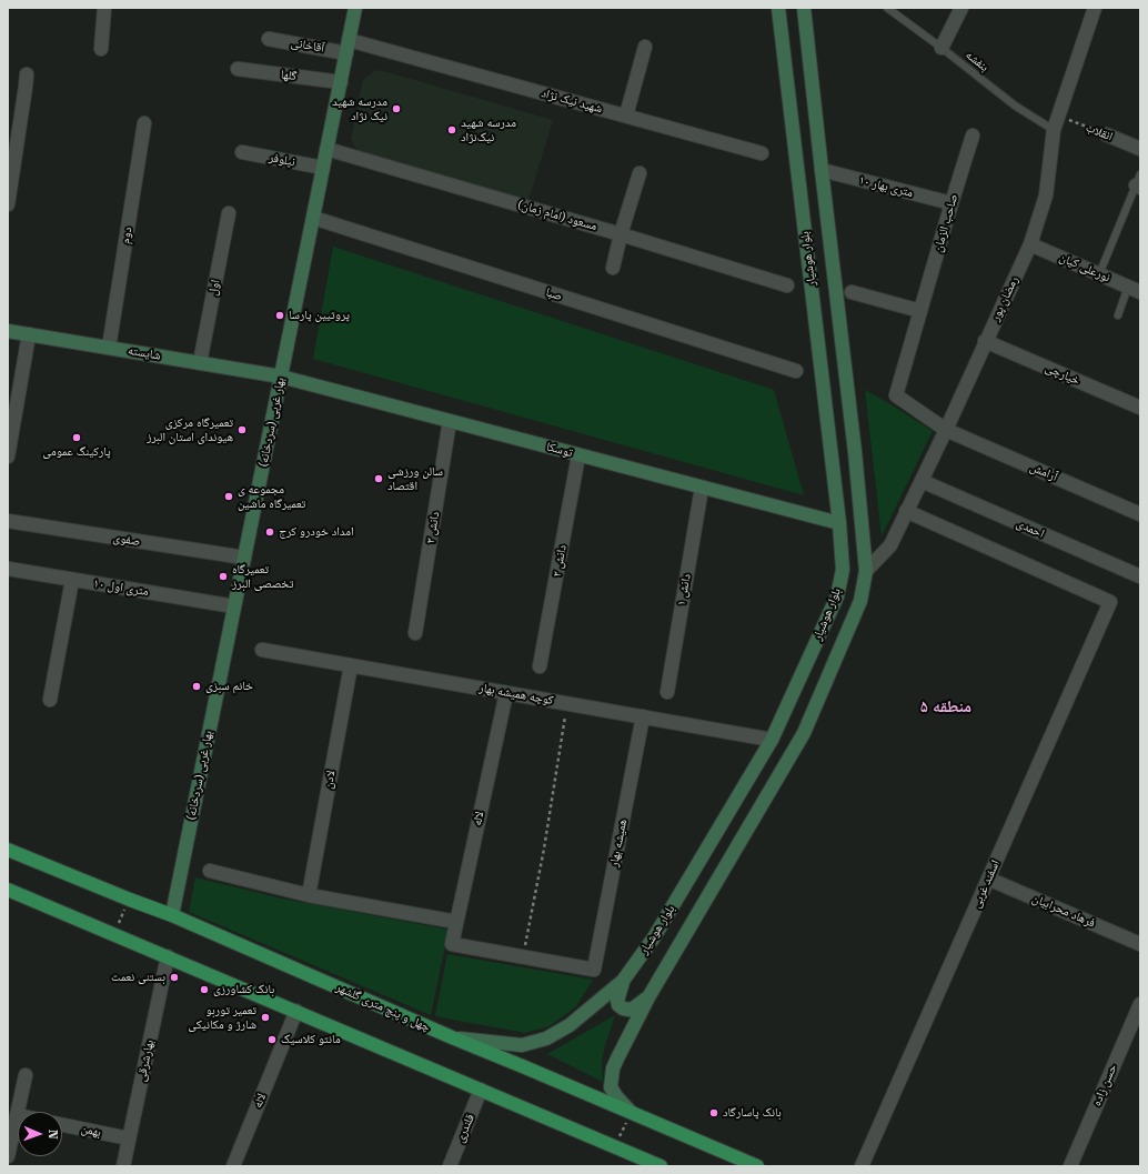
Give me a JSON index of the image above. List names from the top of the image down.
{
  "streets": {
    "main road": [
      "بلوار هوشیار",
      "شایسته",
      "بهار غربی (سردخانه)",
      "توسکا",
      "چهل و پنج متری گلشهر"
    ],
    "street": [
      "آقاخانی",
      "گلها",
      "شهید نیک نژاد",
      "انقلاب",
      "نیلوفر",
      "۱۰ متری بهار",
      "مسعود (امام زمان)",
      "صاحب الزمان",
      "دوم",
      "نورعلی کیان",
      "اول",
      "صبا",
      "رمضان پور",
      "خیارچی",
      "آرامش",
      "دانش ۳",
      "احمدی",
      "صفوی",
      "دانش ۲",
      "۱۰ متری اول",
      "دانش ۱",
      "کوچه همیشه بهار",
      "لادن",
      "لاله",
      "همیشه بهار",
      "اسفند غربی",
      "فرهاد محرابیان",
      "بهارشرقی",
      "حسن زاده",
      "قلندری",
      "بهمن"
    ],
    "lane": ["بنفشه"]
  },
  "crossings": [
    ["آقاخانی", "شهید نیک نژاد"],
    ["آقاخانی", "بهار غربی (سردخانه)"],
    ["بنفشه", "رمضان پور"],
    ["گلها", "بهار غربی (سردخانه)"],
    ["شهید نیک نژاد", "بهار غربی (سردخانه)"],
    ["انقلاب", "رمضان پور"],
    ["نیلوفر", "بهار غربی (سردخانه)"],
    ["۱۰ متری بهار", "صاحب الزمان"],
    ["۱۰ متری بهار", "بلوار هوشیار"],
    ["مسعود (امام زمان)", "بهار غربی (سردخانه)"],
    ["صاحب الزمان", "رمضان پور"],
    ["صاحب الزمان", "آرامش"],
    ["دوم", "شایسته"],
    ["بلوار هوشیار", "رمضان پور"],
    ["بلوار هوشیار", "توسکا"],
    ["بلوار هوشیار", "کوچه همیشه بهار"],
    ["بلوار هوشیار", "چهل و پنج متری گلشهر"],
    ["نورعلی کیان", "رمضان پور"],
    ["اول", "شایسته"],
    ["صبا", "بهار غربی (سردخانه)"],
    ["رمضان پور", "خیارچی"],
    ["رمضان پور", "آرامش"],
    ["رمضان پور", "احمدی"],
    ["رمضان پور", "اسفند غربی"],
    ["شایسته", "بهار غربی (سردخانه)"],
    ["شایسته", "توسکا"],
    ["بهار غربی (سردخانه)", "توسکا"],
    ["بهار غربی (سردخانه)", "صفوی"],
    ["بهار غربی (سردخانه)", "۱۰ متری اول"],
    ["بهار غربی (سردخانه)", "چهل و پنج متری گلشهر"],
    ["توسکا", "دانش ۳"],
    ["توسکا", "دانش ۲"],
    ["توسکا", "دانش ۱"],
    ["کوچه همیشه بهار", "لادن"],
    ["کوچه همیشه بهار", "لاله"],
    ["کوچه همیشه بهار", "همیشه بهار"],
    ["لاله", "همیشه بهار"],
    ["اسفند غربی", "فرهاد محرابیان"],
    ["بهارشرقی", "بهمن"]
  ],
  "districts": ["منطقه ۵"],
  "places": [
    "مدرسه شهید نیک نژاد",
    "مدرسه شهید نیک‌نژاد",
    "پروتیین پارسا",
    "تعمیرگاه مرکزی هیوندای استان البرز",
    "پارکینگ عمومی",
    "سالن ورزشی اقتصاد",
    "مجموعه ی تعمیرگاه ماشین",
    "امداد خودرو کرج",
    "تعمیرگاه تخصصی البرز",
    "خانم سبزی",
    "بستنی نعمت",
    "بانک کشاورزی",
    "تعمیر توربو شارژ ‌و مکانیکی",
    "مانتو کلاسیک",
    "بانک پاسارگاد"
  ],
  "north": "right"
}
